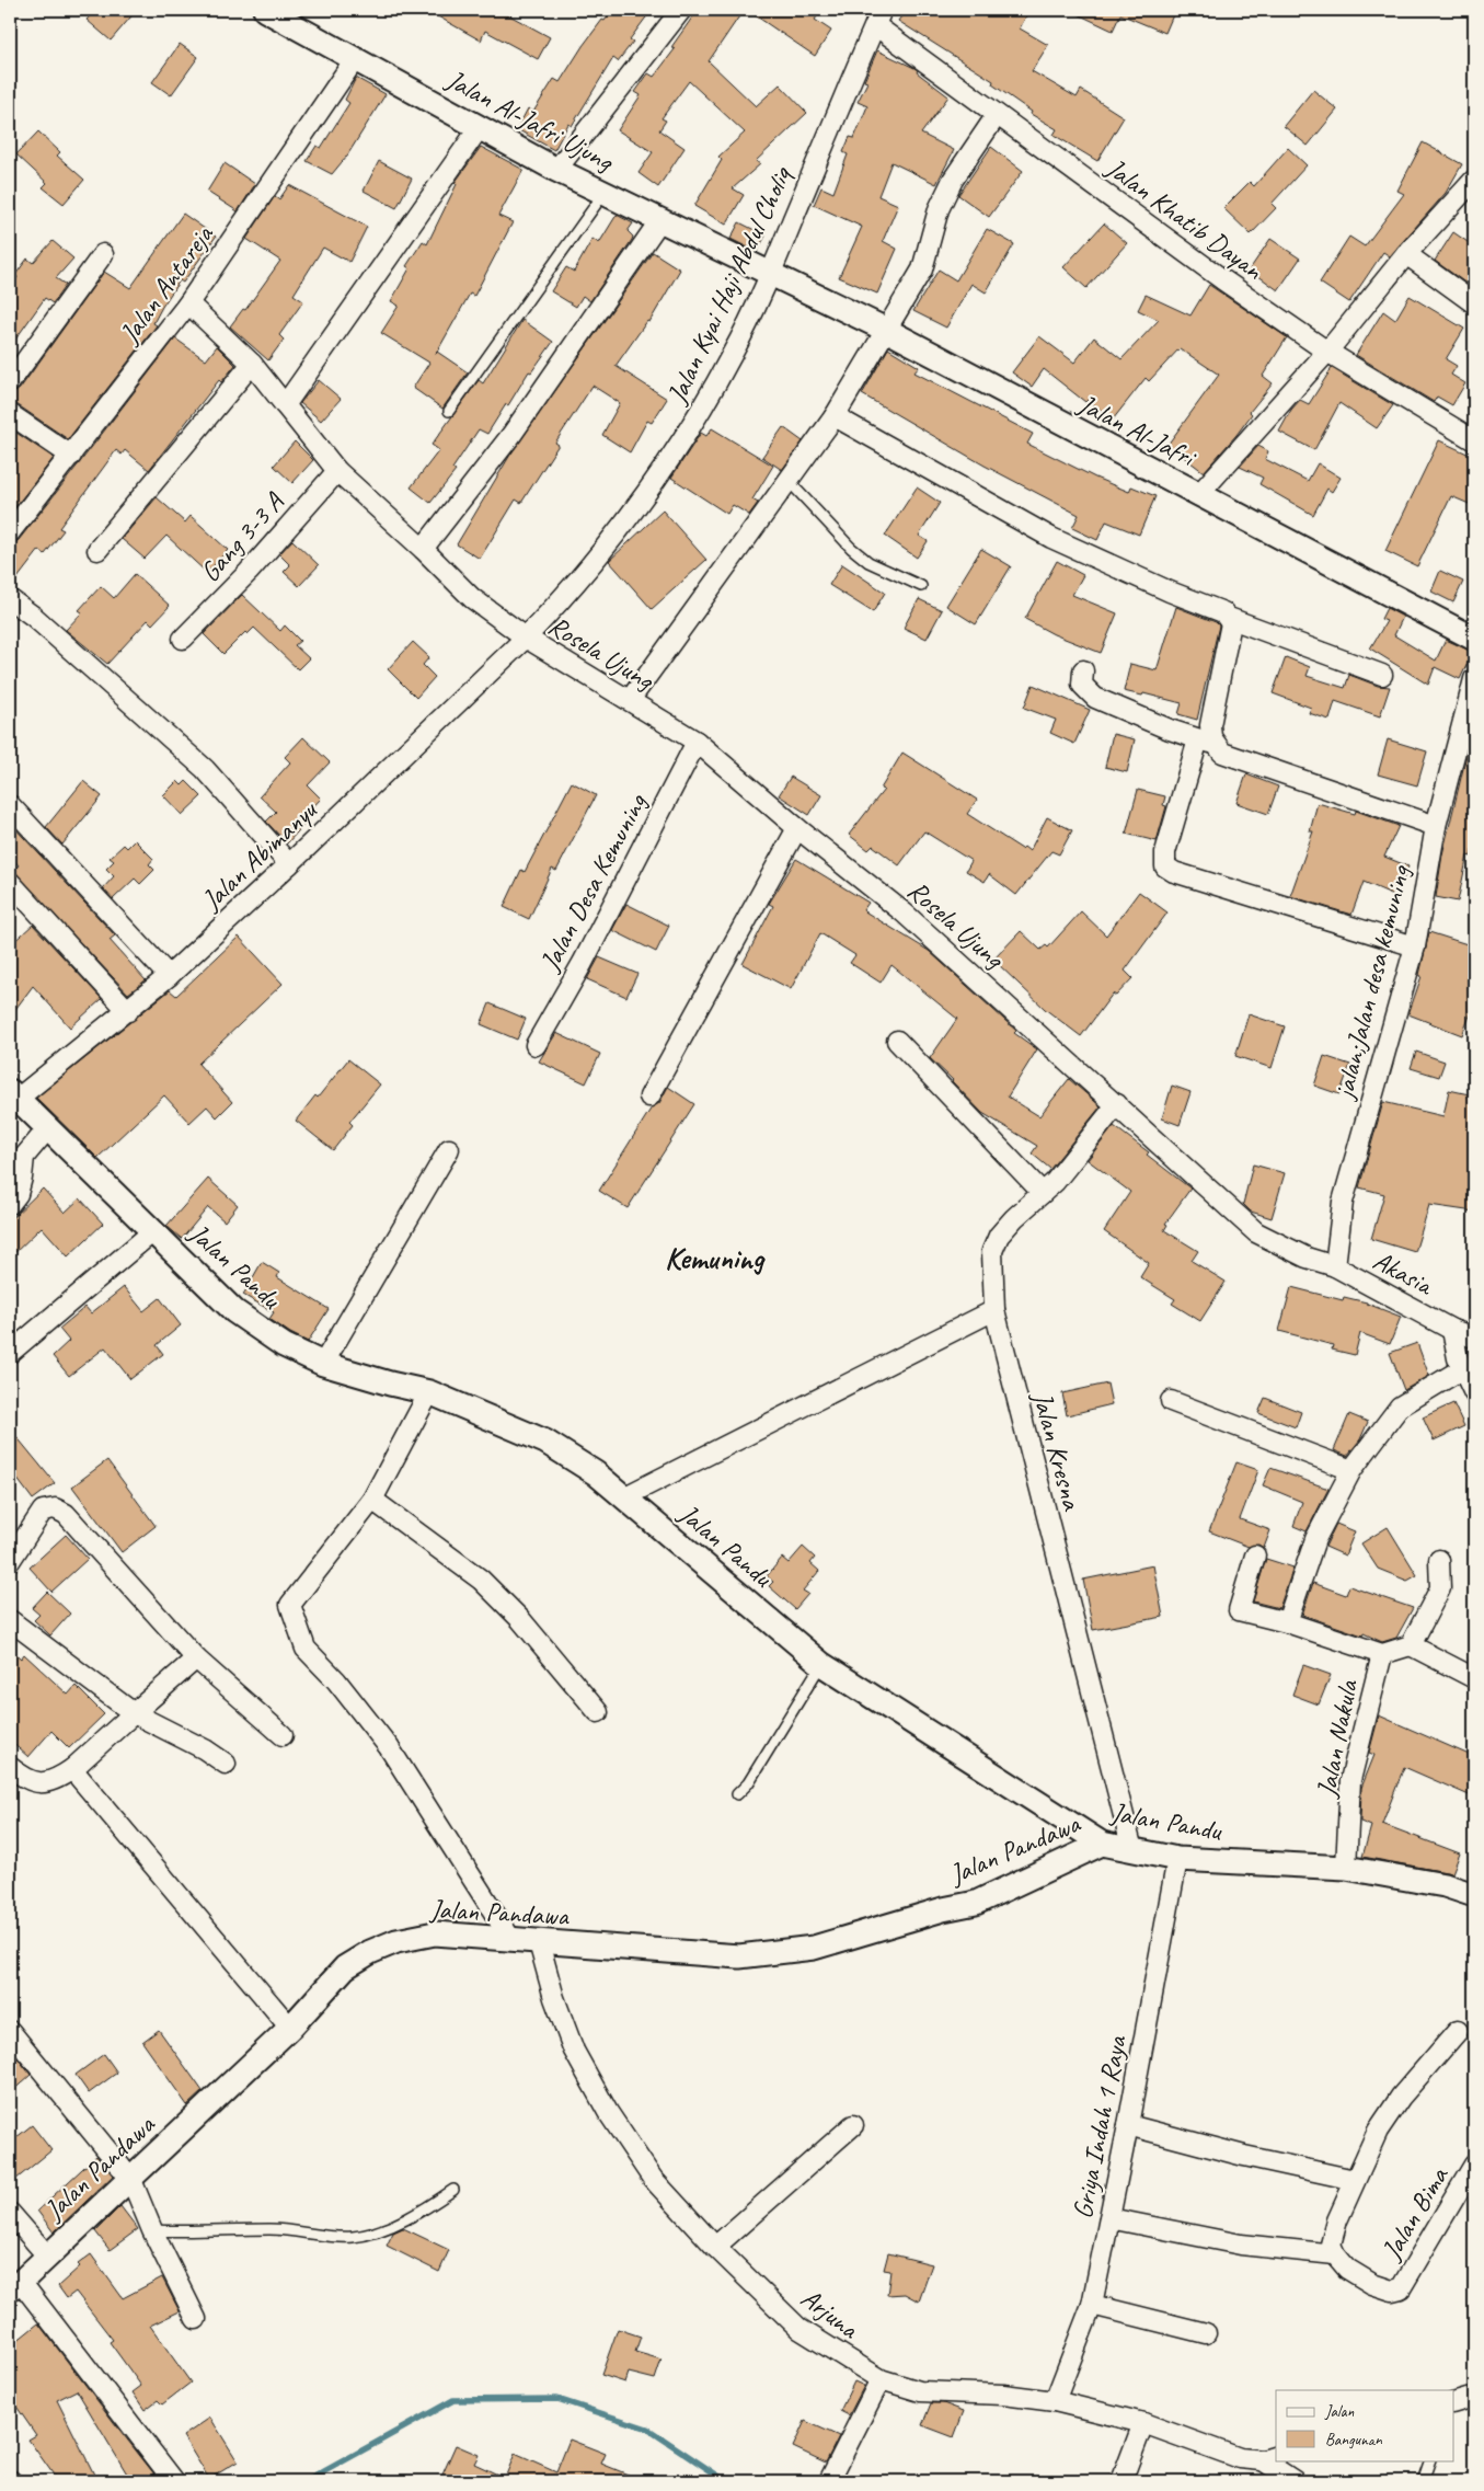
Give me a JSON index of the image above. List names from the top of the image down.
{
  "streets": {
    "street": [
      "Jalan Al-Jafri Ujung",
      "Jalan Khatib Dayan",
      "Jalan Antareja",
      "Jalan Kyai Haji Abdul Choliq",
      "Jalan Al-Jafri",
      "Gang 3-3 A",
      "Rosela Ujung",
      "Jalan Abimanyu",
      "Jalan Desa Kemuning",
      "jalan;Jalan desa kemuning",
      "Jalan Pandu",
      "Akasia",
      "Jalan Kresna",
      "Jalan Nakula",
      "Jalan Pandawa",
      "Griya Indah 1 Raya",
      "Jalan Bima",
      "Arjuna"
    ]
  },
  "crossings": [
    ["Jalan Al-Jafri Ujung", "Jalan Antareja"],
    ["Jalan Al-Jafri Ujung", "Jalan Kyai Haji Abdul Choliq"],
    ["Jalan Al-Jafri Ujung", "Jalan Al-Jafri"],
    ["Jalan Khatib Dayan", "Jalan Kyai Haji Abdul Choliq"],
    ["Jalan Antareja", "Rosela Ujung"],
    ["Jalan Kyai Haji Abdul Choliq", "Jalan Al-Jafri"],
    ["Jalan Kyai Haji Abdul Choliq", "Rosela Ujung"],
    ["Jalan Kyai Haji Abdul Choliq", "Jalan Abimanyu"],
    ["Gang 3-3 A", "Rosela Ujung"],
    ["Rosela Ujung", "Jalan Abimanyu"],
    ["Rosela Ujung", "Jalan Desa Kemuning"],
    ["Rosela Ujung", "jalan;Jalan desa kemuning"],
    ["Rosela Ujung", "Akasia"],
    ["Rosela Ujung", "Jalan Kresna"],
    ["Jalan Abimanyu", "Jalan Pandu"],
    ["jalan;Jalan desa kemuning", "Akasia"],
    ["Jalan Pandu", "Jalan Kresna"],
    ["Jalan Pandu", "Jalan Nakula"],
    ["Jalan Pandu", "Jalan Pandawa"],
    ["Jalan Pandu", "Griya Indah 1 Raya"],
    ["Jalan Pandawa", "Arjuna"],
    ["Griya Indah 1 Raya", "Arjuna"]
  ],
  "districts": ["Kemuning"],
  "legend": ["Jalan", "Bangunan"]
}
